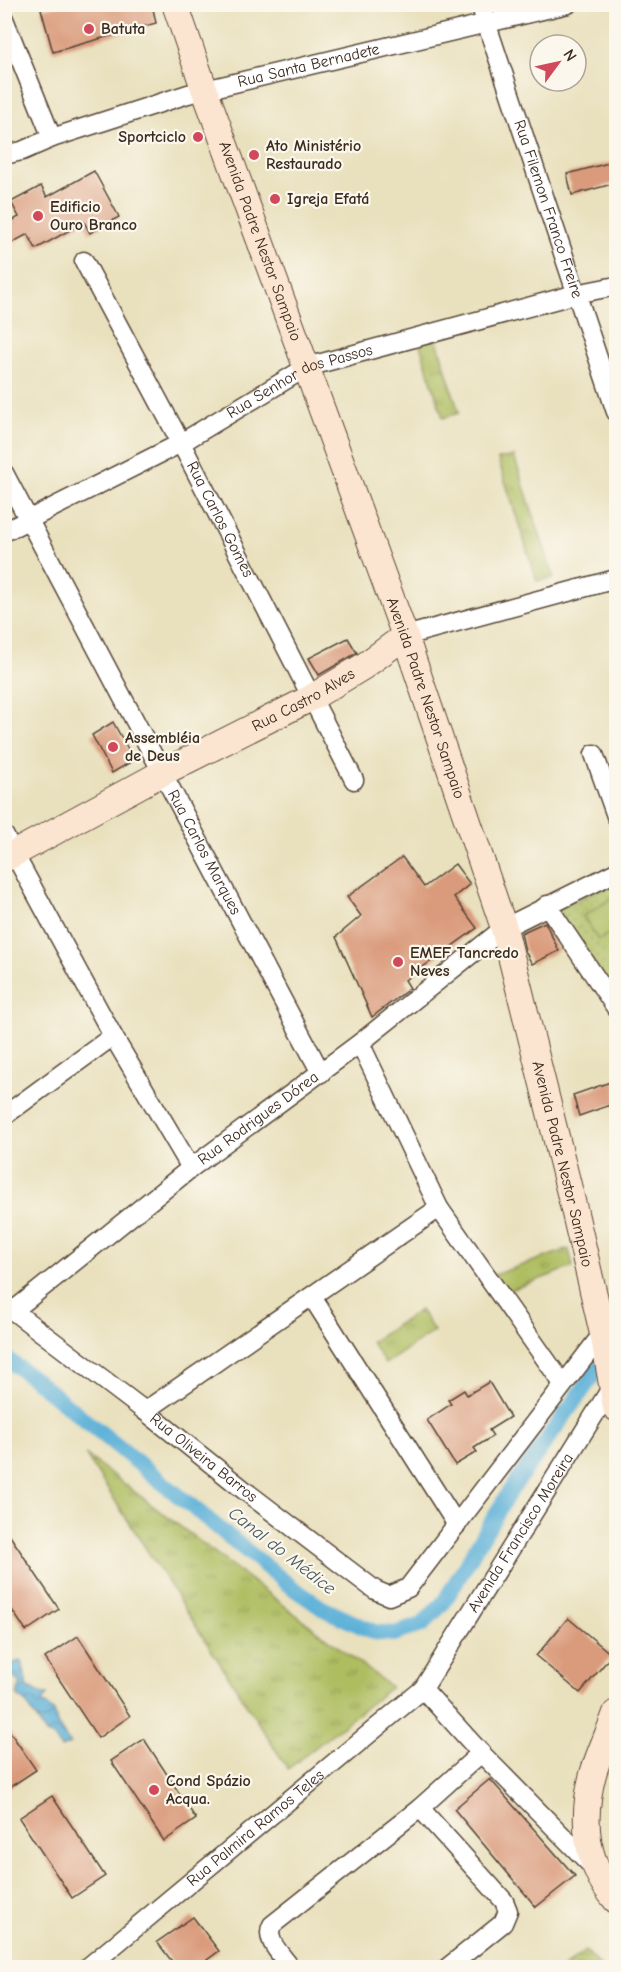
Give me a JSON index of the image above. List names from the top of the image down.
{
  "streets": {
    "main road": ["Avenida Padre Nestor Sampaio", "Rua Castro Alves"],
    "street": [
      "Rua Santa Bernadete",
      "Rua Filemon Franco Freire",
      "Rua Senhor dos Passos",
      "Rua Carlos Gomes",
      "Rua Carlos Marques",
      "Rua Rodrigues Dórea",
      "Rua Oliveira Barros",
      "Avenida Francisco Moreira",
      "Rua Palmira Ramos Teles"
    ]
  },
  "crossings": [
    ["Rua Santa Bernadete", "Rua Filemon Franco Freire"],
    ["Rua Santa Bernadete", "Avenida Padre Nestor Sampaio"],
    ["Rua Filemon Franco Freire", "Rua Senhor dos Passos"],
    ["Avenida Padre Nestor Sampaio", "Rua Senhor dos Passos"],
    ["Avenida Padre Nestor Sampaio", "Rua Castro Alves"],
    ["Avenida Padre Nestor Sampaio", "Rua Rodrigues Dórea"],
    ["Avenida Padre Nestor Sampaio", "Avenida Francisco Moreira"],
    ["Rua Senhor dos Passos", "Rua Carlos Gomes"],
    ["Rua Senhor dos Passos", "Rua Carlos Marques"],
    ["Rua Carlos Gomes", "Rua Castro Alves"],
    ["Rua Castro Alves", "Rua Carlos Marques"],
    ["Rua Carlos Marques", "Rua Rodrigues Dórea"],
    ["Rua Rodrigues Dórea", "Rua Oliveira Barros"],
    ["Avenida Francisco Moreira", "Rua Palmira Ramos Teles"]
  ],
  "water": ["Canal do Médice"],
  "places": [
    "Batuta",
    "Sportciclo",
    "Ato Ministério Restaurado",
    "Igreja Efatá",
    "Edificio Ouro Branco",
    "Assembléia de Deus",
    "EMEF Tancredo Neves",
    "Cond Spázio Acqua."
  ],
  "north": "top right"
}
